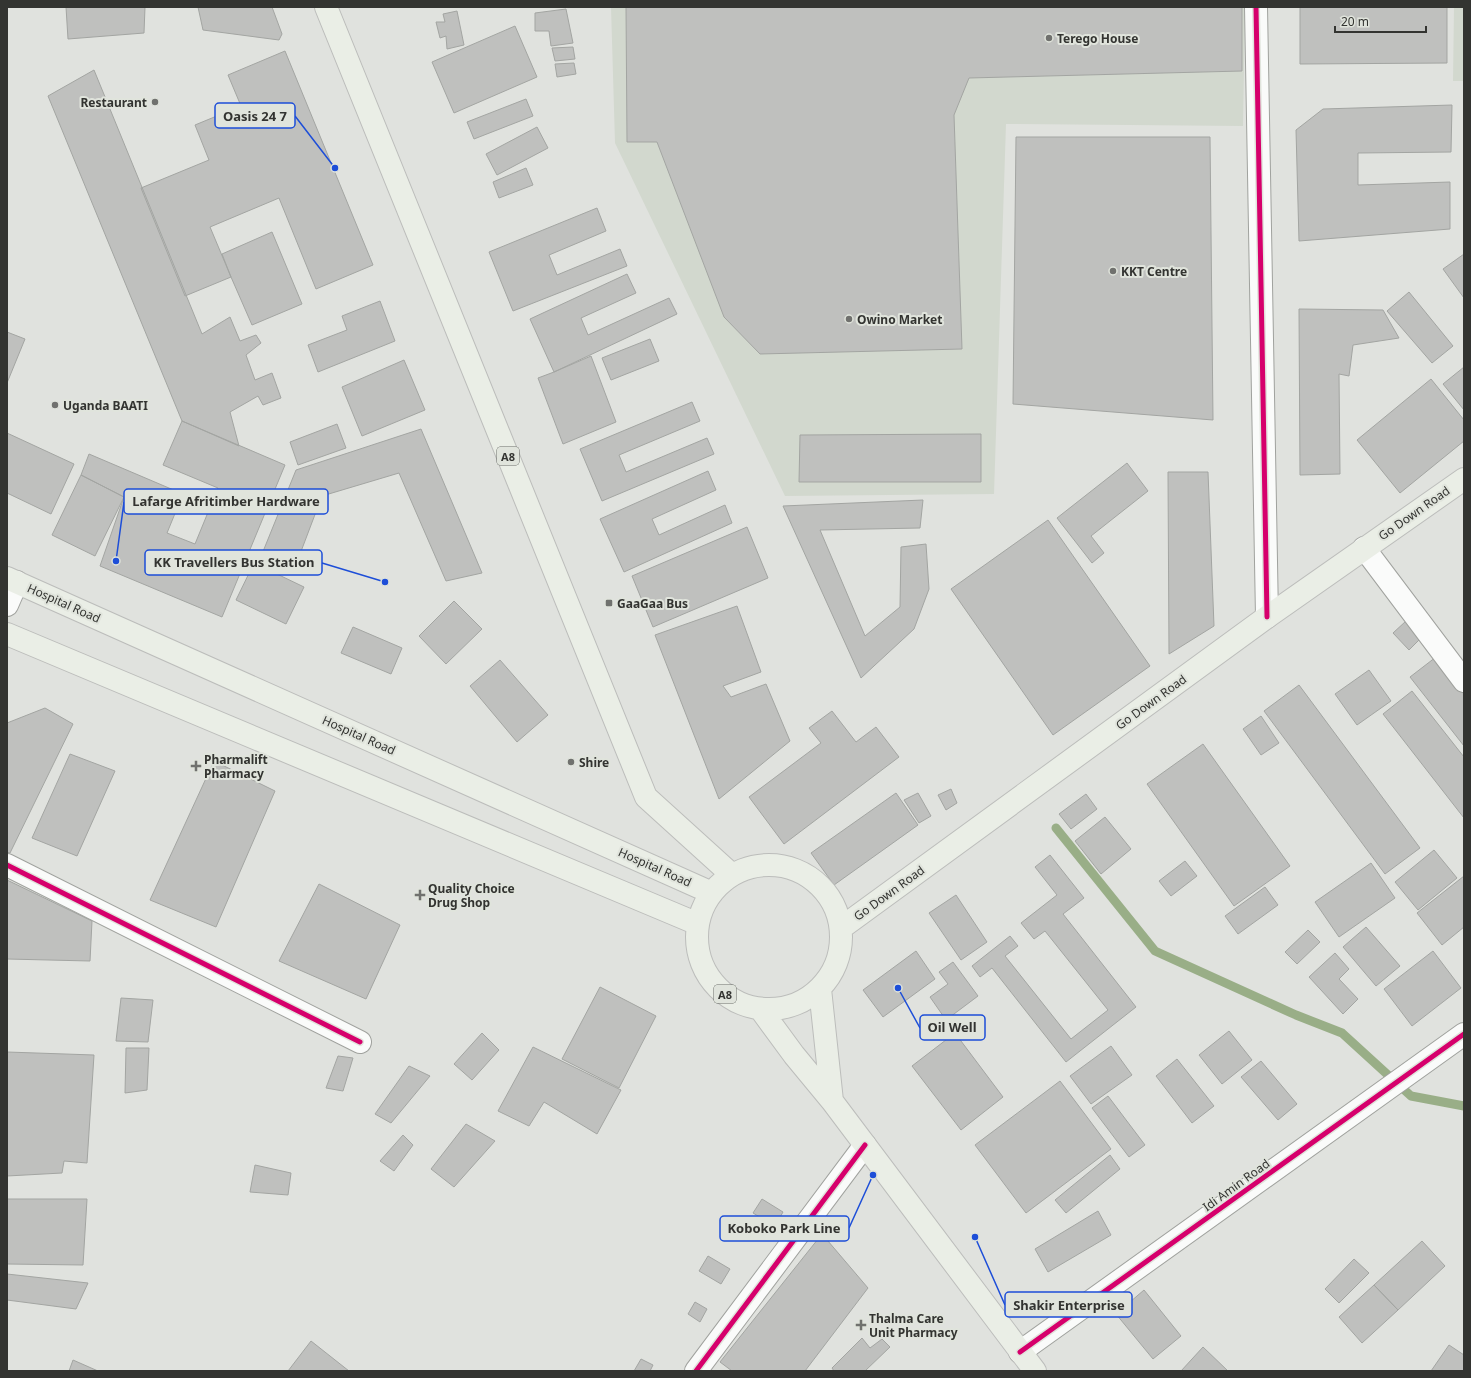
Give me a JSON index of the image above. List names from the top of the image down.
{
  "streets": {
    "main road": ["A8", "Go Down Road", "Hospital Road"],
    "street": ["Idi Amin Road"]
  },
  "crossings": [
    ["A8", "Go Down Road"],
    ["A8", "Hospital Road"]
  ],
  "places": {
    "other": [
      "Terego House",
      "Restaurant",
      "Oasis 24 7",
      "KKT Centre",
      "Owino Market",
      "Uganda BAATI",
      "Lafarge Afritimber Hardware",
      "KK Travellers Bus Station",
      "Shire",
      "Oil Well",
      "Koboko Park Line",
      "Shakir Enterprise"
    ],
    "transit": ["GaaGaa Bus"],
    "health": ["Pharmalift Pharmacy", "Quality Choice Drug Shop", "Thalma Care Unit Pharmacy"]
  },
  "scale_bar": "20 m"
}
